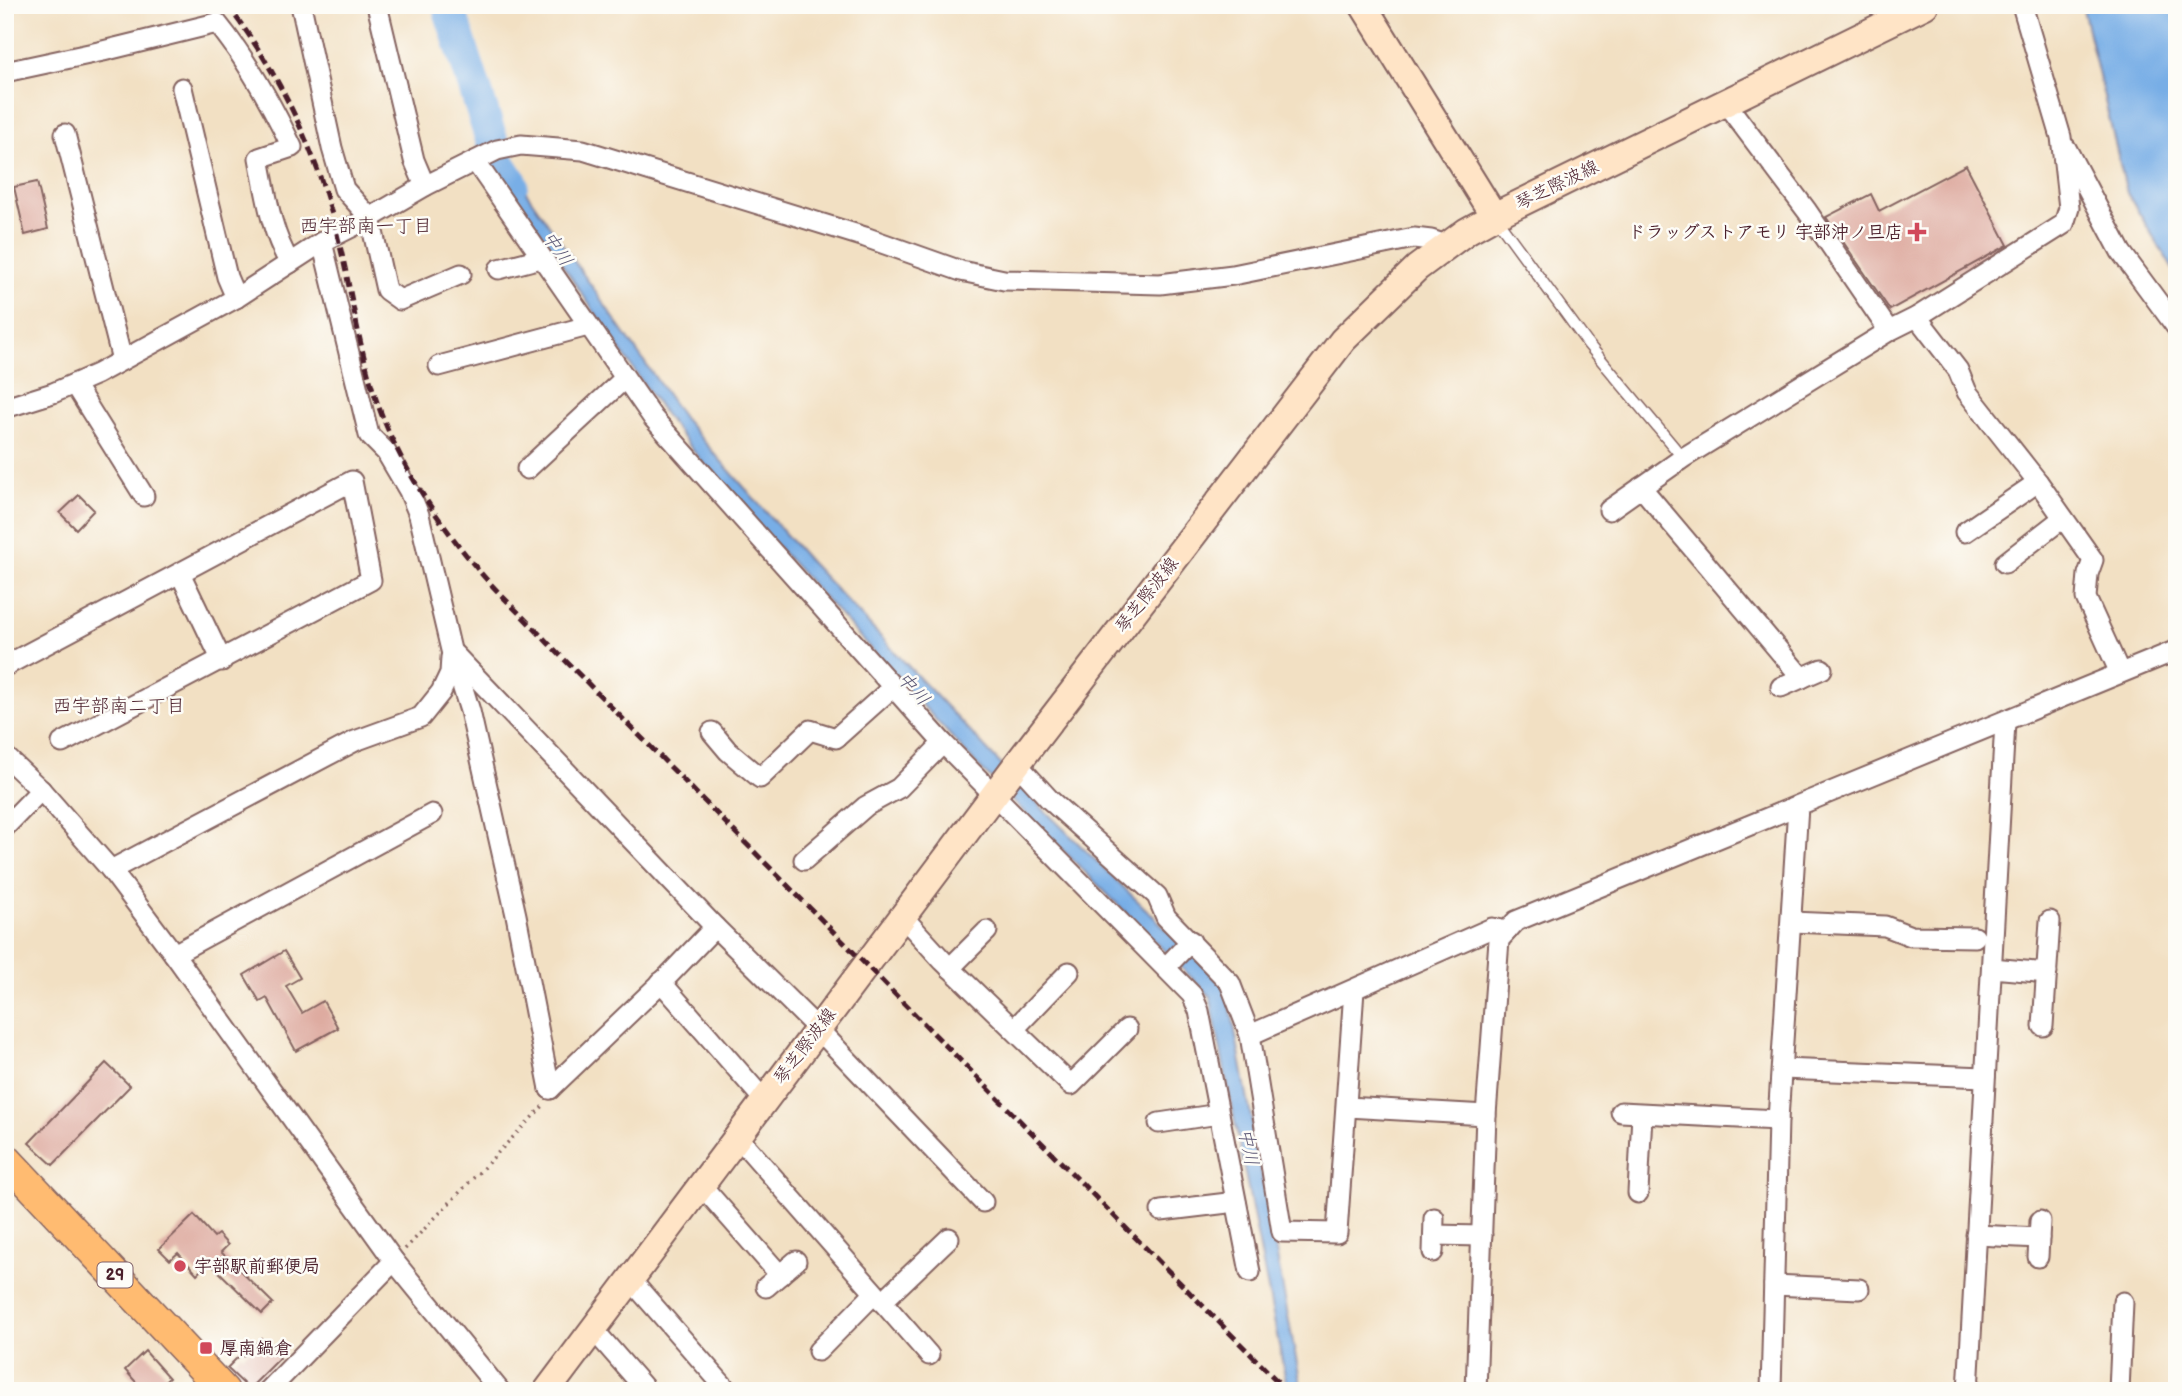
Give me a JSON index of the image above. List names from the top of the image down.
{
  "streets": {
    "main road": ["琴芝際波線", "29"]
  },
  "districts": ["西宇部南一丁目", "西宇部南二丁目"],
  "water": ["中川"],
  "places": {
    "health": ["ドラッグストアモリ 宇部沖ノ旦店"],
    "other": ["宇部駅前郵便局"],
    "transit": ["厚南鍋倉"]
  }
}
